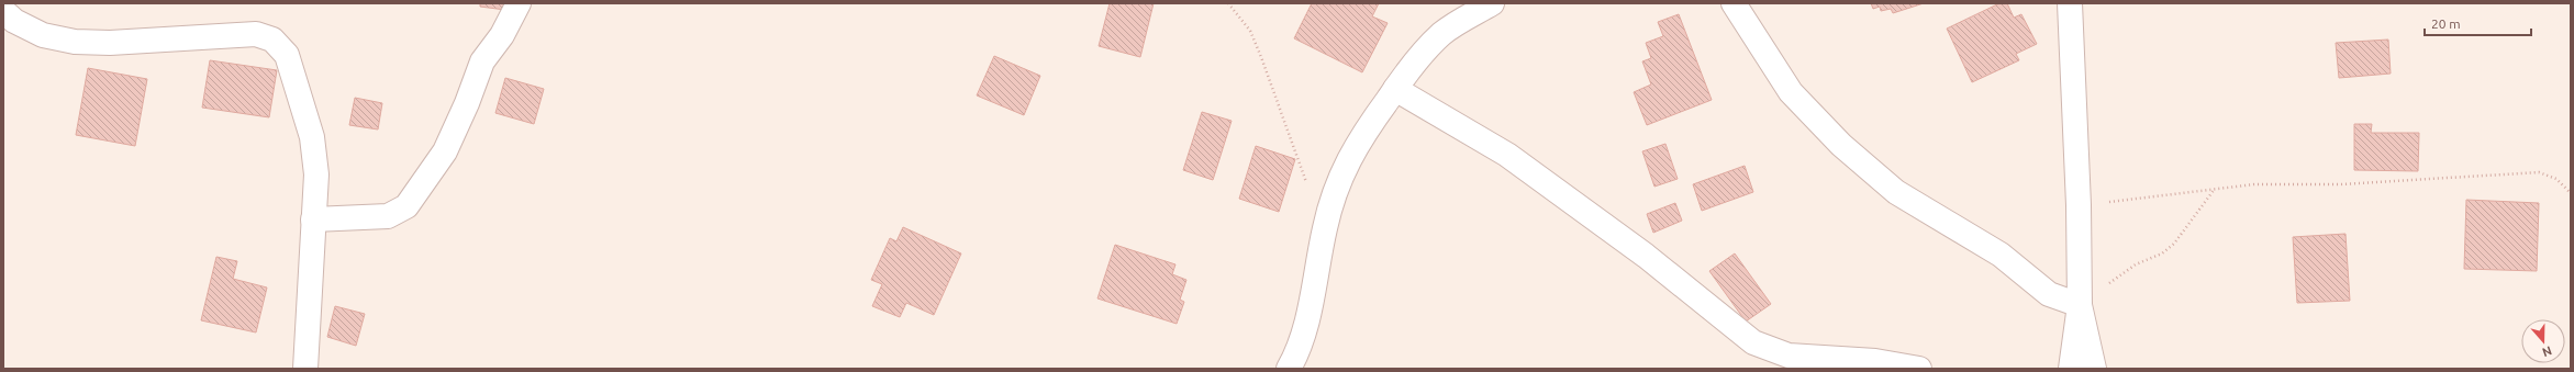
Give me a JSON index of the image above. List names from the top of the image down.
{
  "scale_bar": "20 m",
  "north": "bottom"
}
